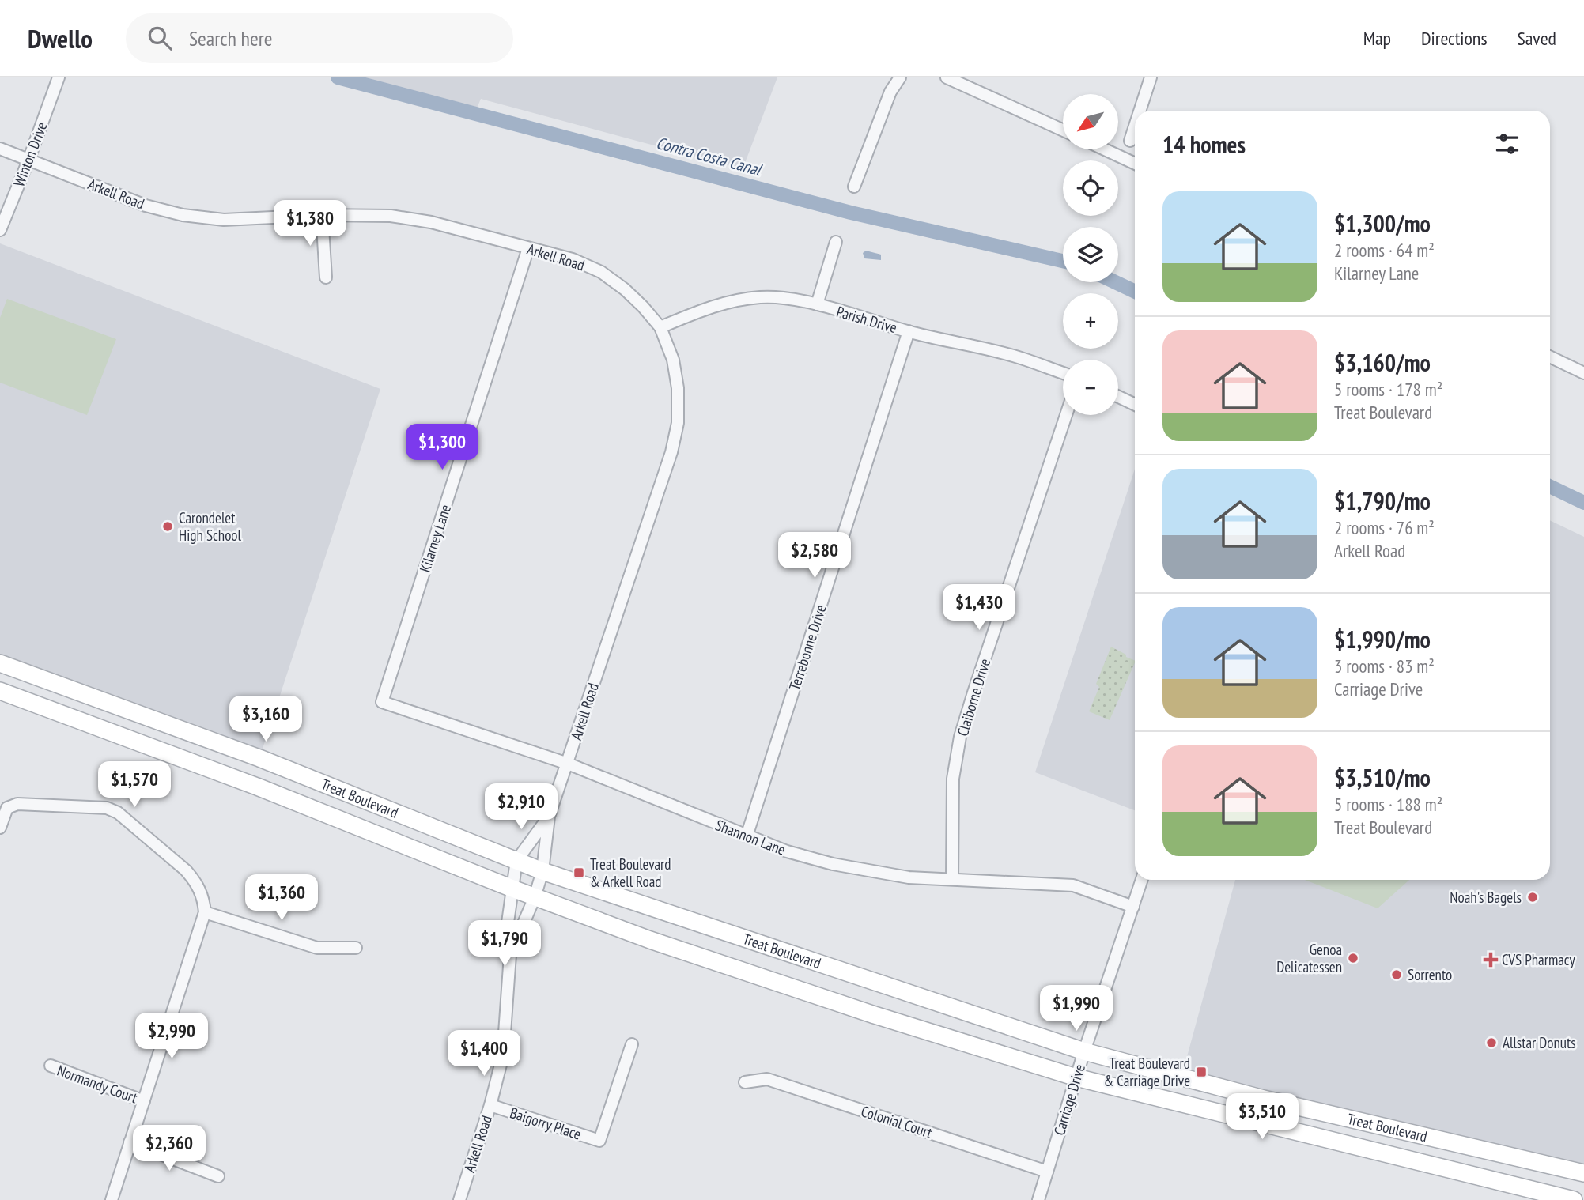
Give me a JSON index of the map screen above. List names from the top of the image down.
{
  "streets": {
    "main road": ["Treat Boulevard"],
    "street": [
      "Winton Drive",
      "Arkell Road",
      "Parish Drive",
      "Kilarney Lane",
      "Terrebonne Drive",
      "Claiborne Drive",
      "Shannon Lane",
      "Normandy Court",
      "Carriage Drive",
      "Colonial Court",
      "Baigorry Place"
    ]
  },
  "crossings": [
    ["Winton Drive", "Arkell Road"],
    ["Arkell Road", "Parish Drive"],
    ["Arkell Road", "Kilarney Lane"],
    ["Arkell Road", "Treat Boulevard"],
    ["Arkell Road", "Shannon Lane"],
    ["Arkell Road", "Baigorry Place"],
    ["Parish Drive", "Terrebonne Drive"],
    ["Kilarney Lane", "Shannon Lane"],
    ["Terrebonne Drive", "Shannon Lane"],
    ["Claiborne Drive", "Shannon Lane"],
    ["Treat Boulevard", "Carriage Drive"],
    ["Shannon Lane", "Carriage Drive"],
    ["Carriage Drive", "Colonial Court"]
  ],
  "water": ["Contra Costa Canal"],
  "places": {
    "other": [
      "Carondelet High School",
      "Noah's Bagels",
      "Genoa Delicatessen",
      "Sorrento",
      "Allstar Donuts"
    ],
    "transit": ["Treat Boulevard & Arkell Road", "Treat Boulevard & Carriage Drive"],
    "health": ["CVS Pharmacy"]
  },
  "north": "bottom left",
  "page": {
    "header": "Dwello",
    "search": "Search here",
    "nav": ["Map", "Directions", "Saved"],
    "map_buttons": ["+", "−"],
    "heading": "14 homes",
    "list": [
      {
        "name": "$1,300/mo",
        "note": "2 rooms · 64 m² · Kilarney Lane"
      },
      {
        "name": "$3,160/mo",
        "note": "5 rooms · 178 m² · Treat Boulevard"
      },
      {
        "name": "$1,790/mo",
        "note": "2 rooms · 76 m² · Arkell Road"
      },
      {
        "name": "$1,990/mo",
        "note": "3 rooms · 83 m² · Carriage Drive"
      },
      {
        "name": "$3,510/mo",
        "note": "5 rooms · 188 m² · Treat Boulevard"
      }
    ],
    "price": [
      "$1,380",
      "$1,300",
      "$2,580",
      "$1,430",
      "$3,160",
      "$1,570",
      "$2,910",
      "$1,360",
      "$1,790",
      "$1,990",
      "$2,990",
      "$1,400",
      "$3,510",
      "$2,360"
    ]
  }
}
